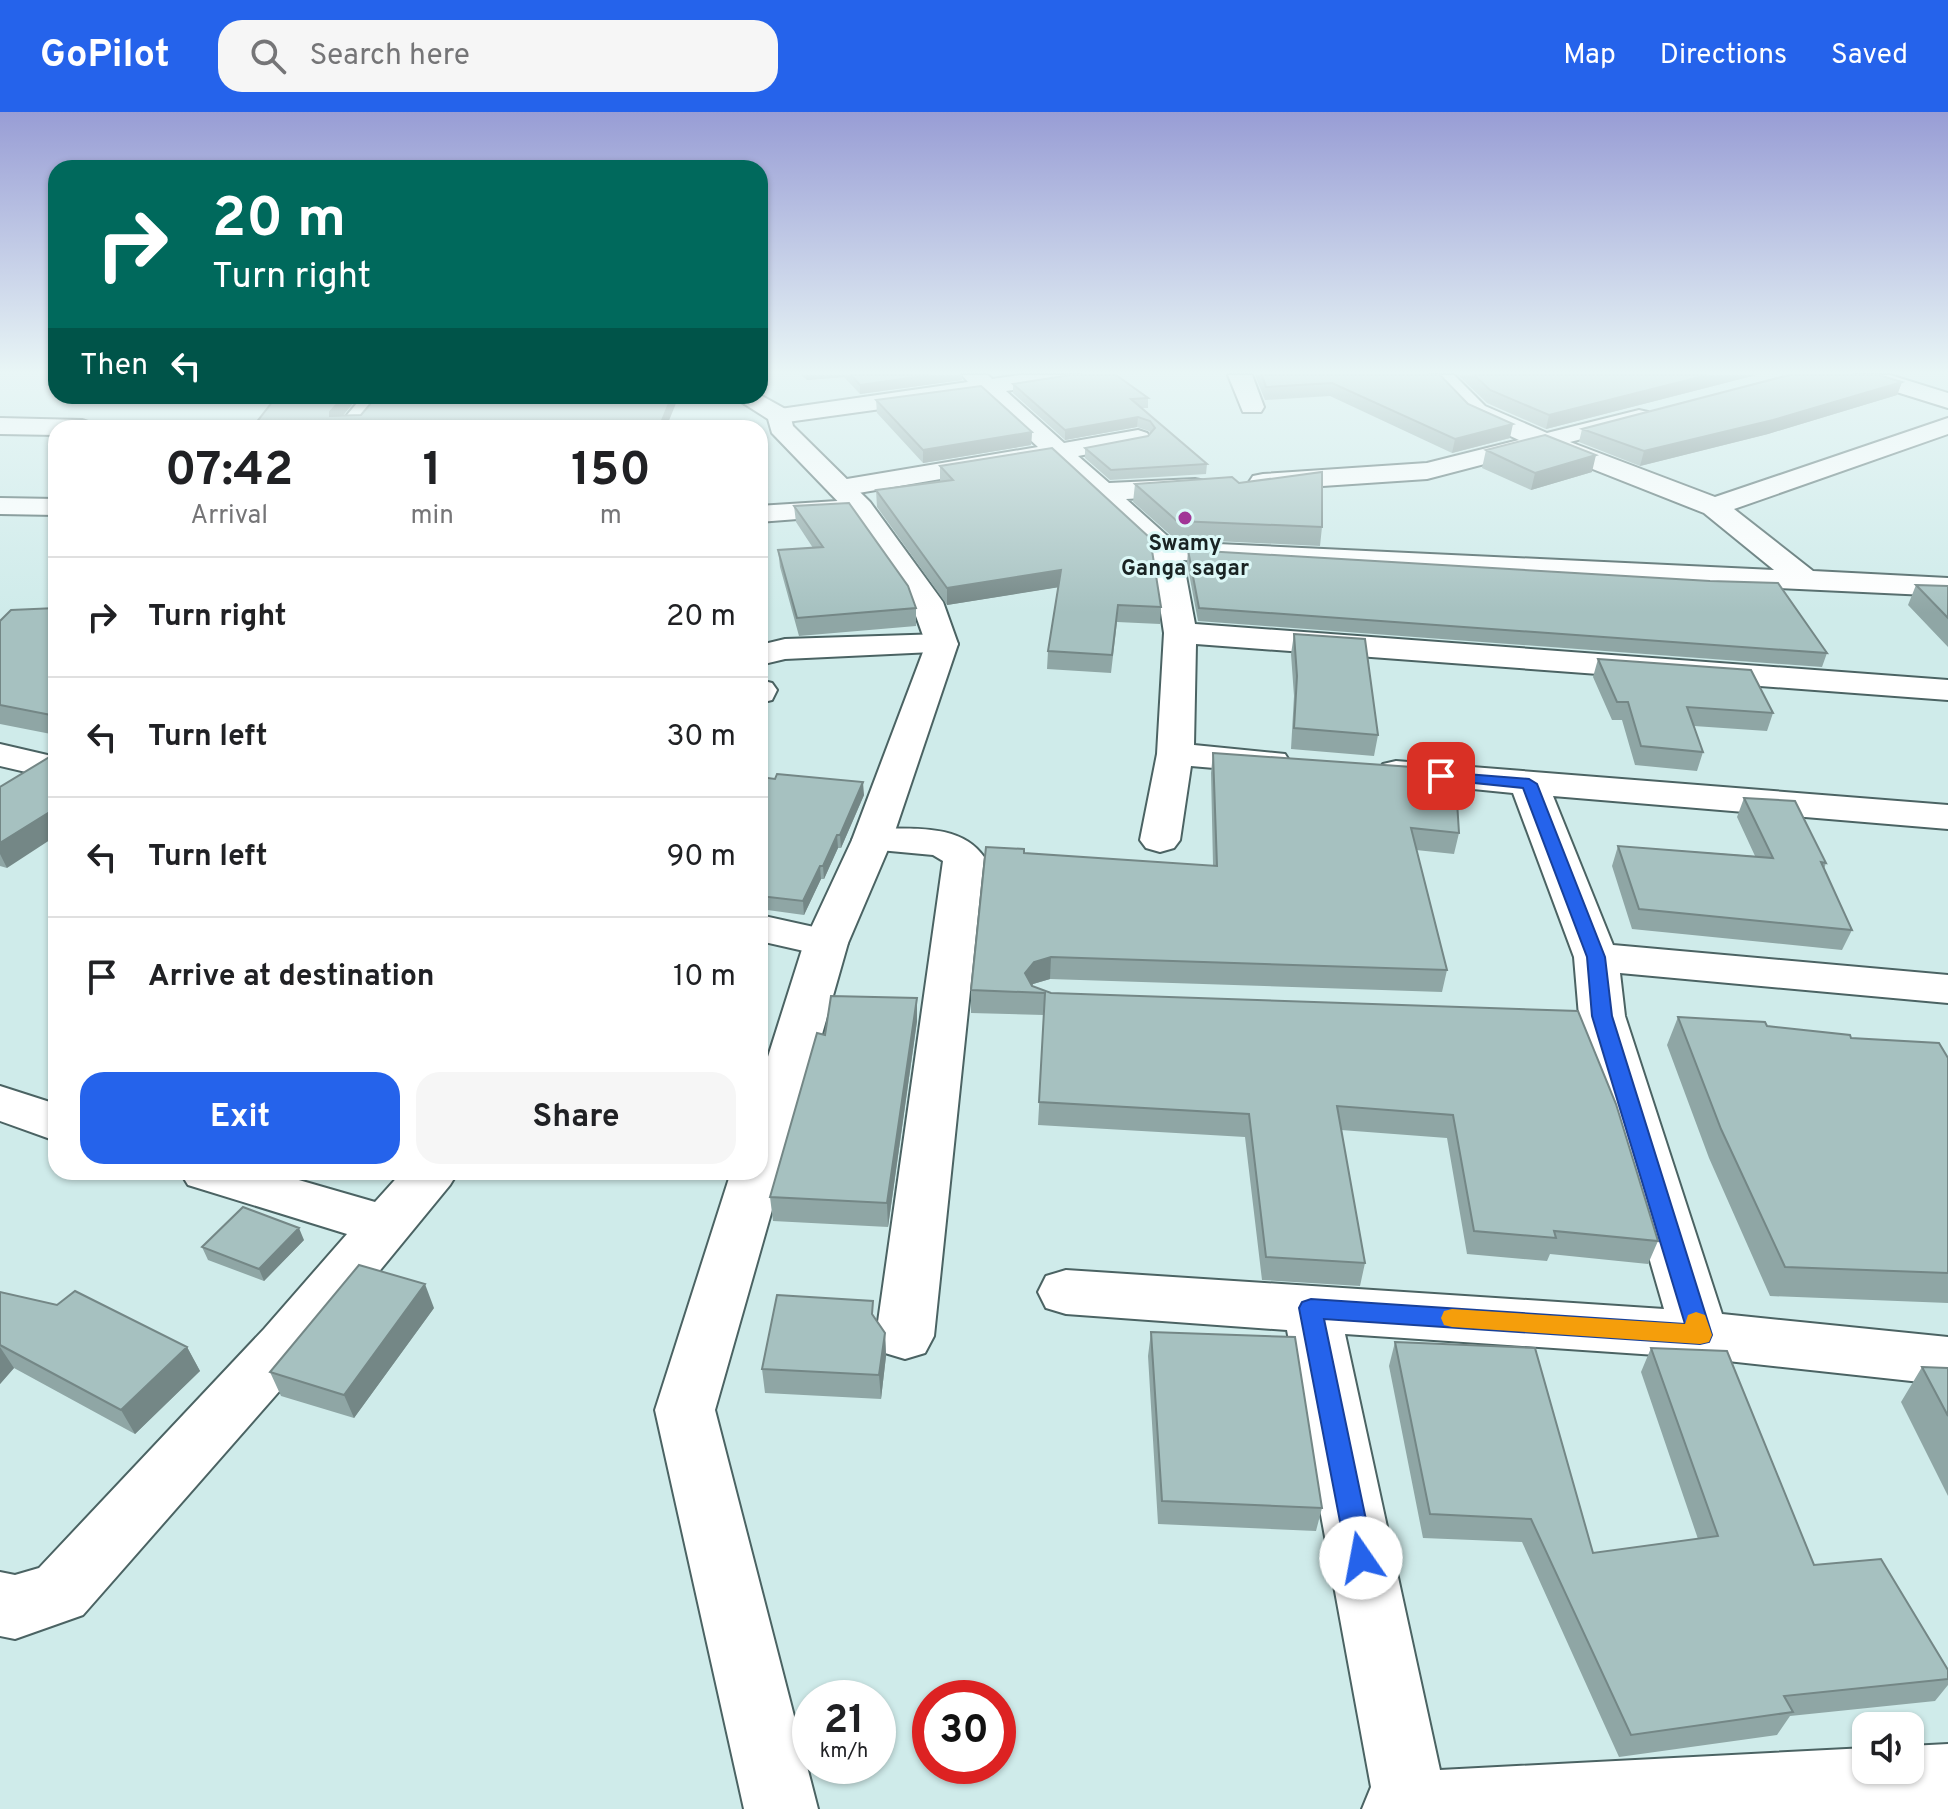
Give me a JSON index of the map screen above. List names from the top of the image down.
{
  "places": ["Swamy Ganga sagar"],
  "page": {
    "header": "GoPilot",
    "search": "Search here",
    "nav": ["Map", "Directions", "Saved"],
    "turn": ["20 m", "Turn right"],
    "then": "Then",
    "eta": [
      "07:42",
      "Arrival",
      "1",
      "min",
      "150",
      "m"
    ],
    "list": [
      {
        "name": "Turn right",
        "value": "20 m"
      },
      {
        "name": "Turn left",
        "value": "30 m"
      },
      {
        "name": "Turn left",
        "value": "90 m"
      },
      {
        "name": "Arrive at destination",
        "value": "10 m"
      }
    ],
    "buttons": ["Exit", "Share"],
    "speed": "21 km/h",
    "limit": "30"
  }
}
